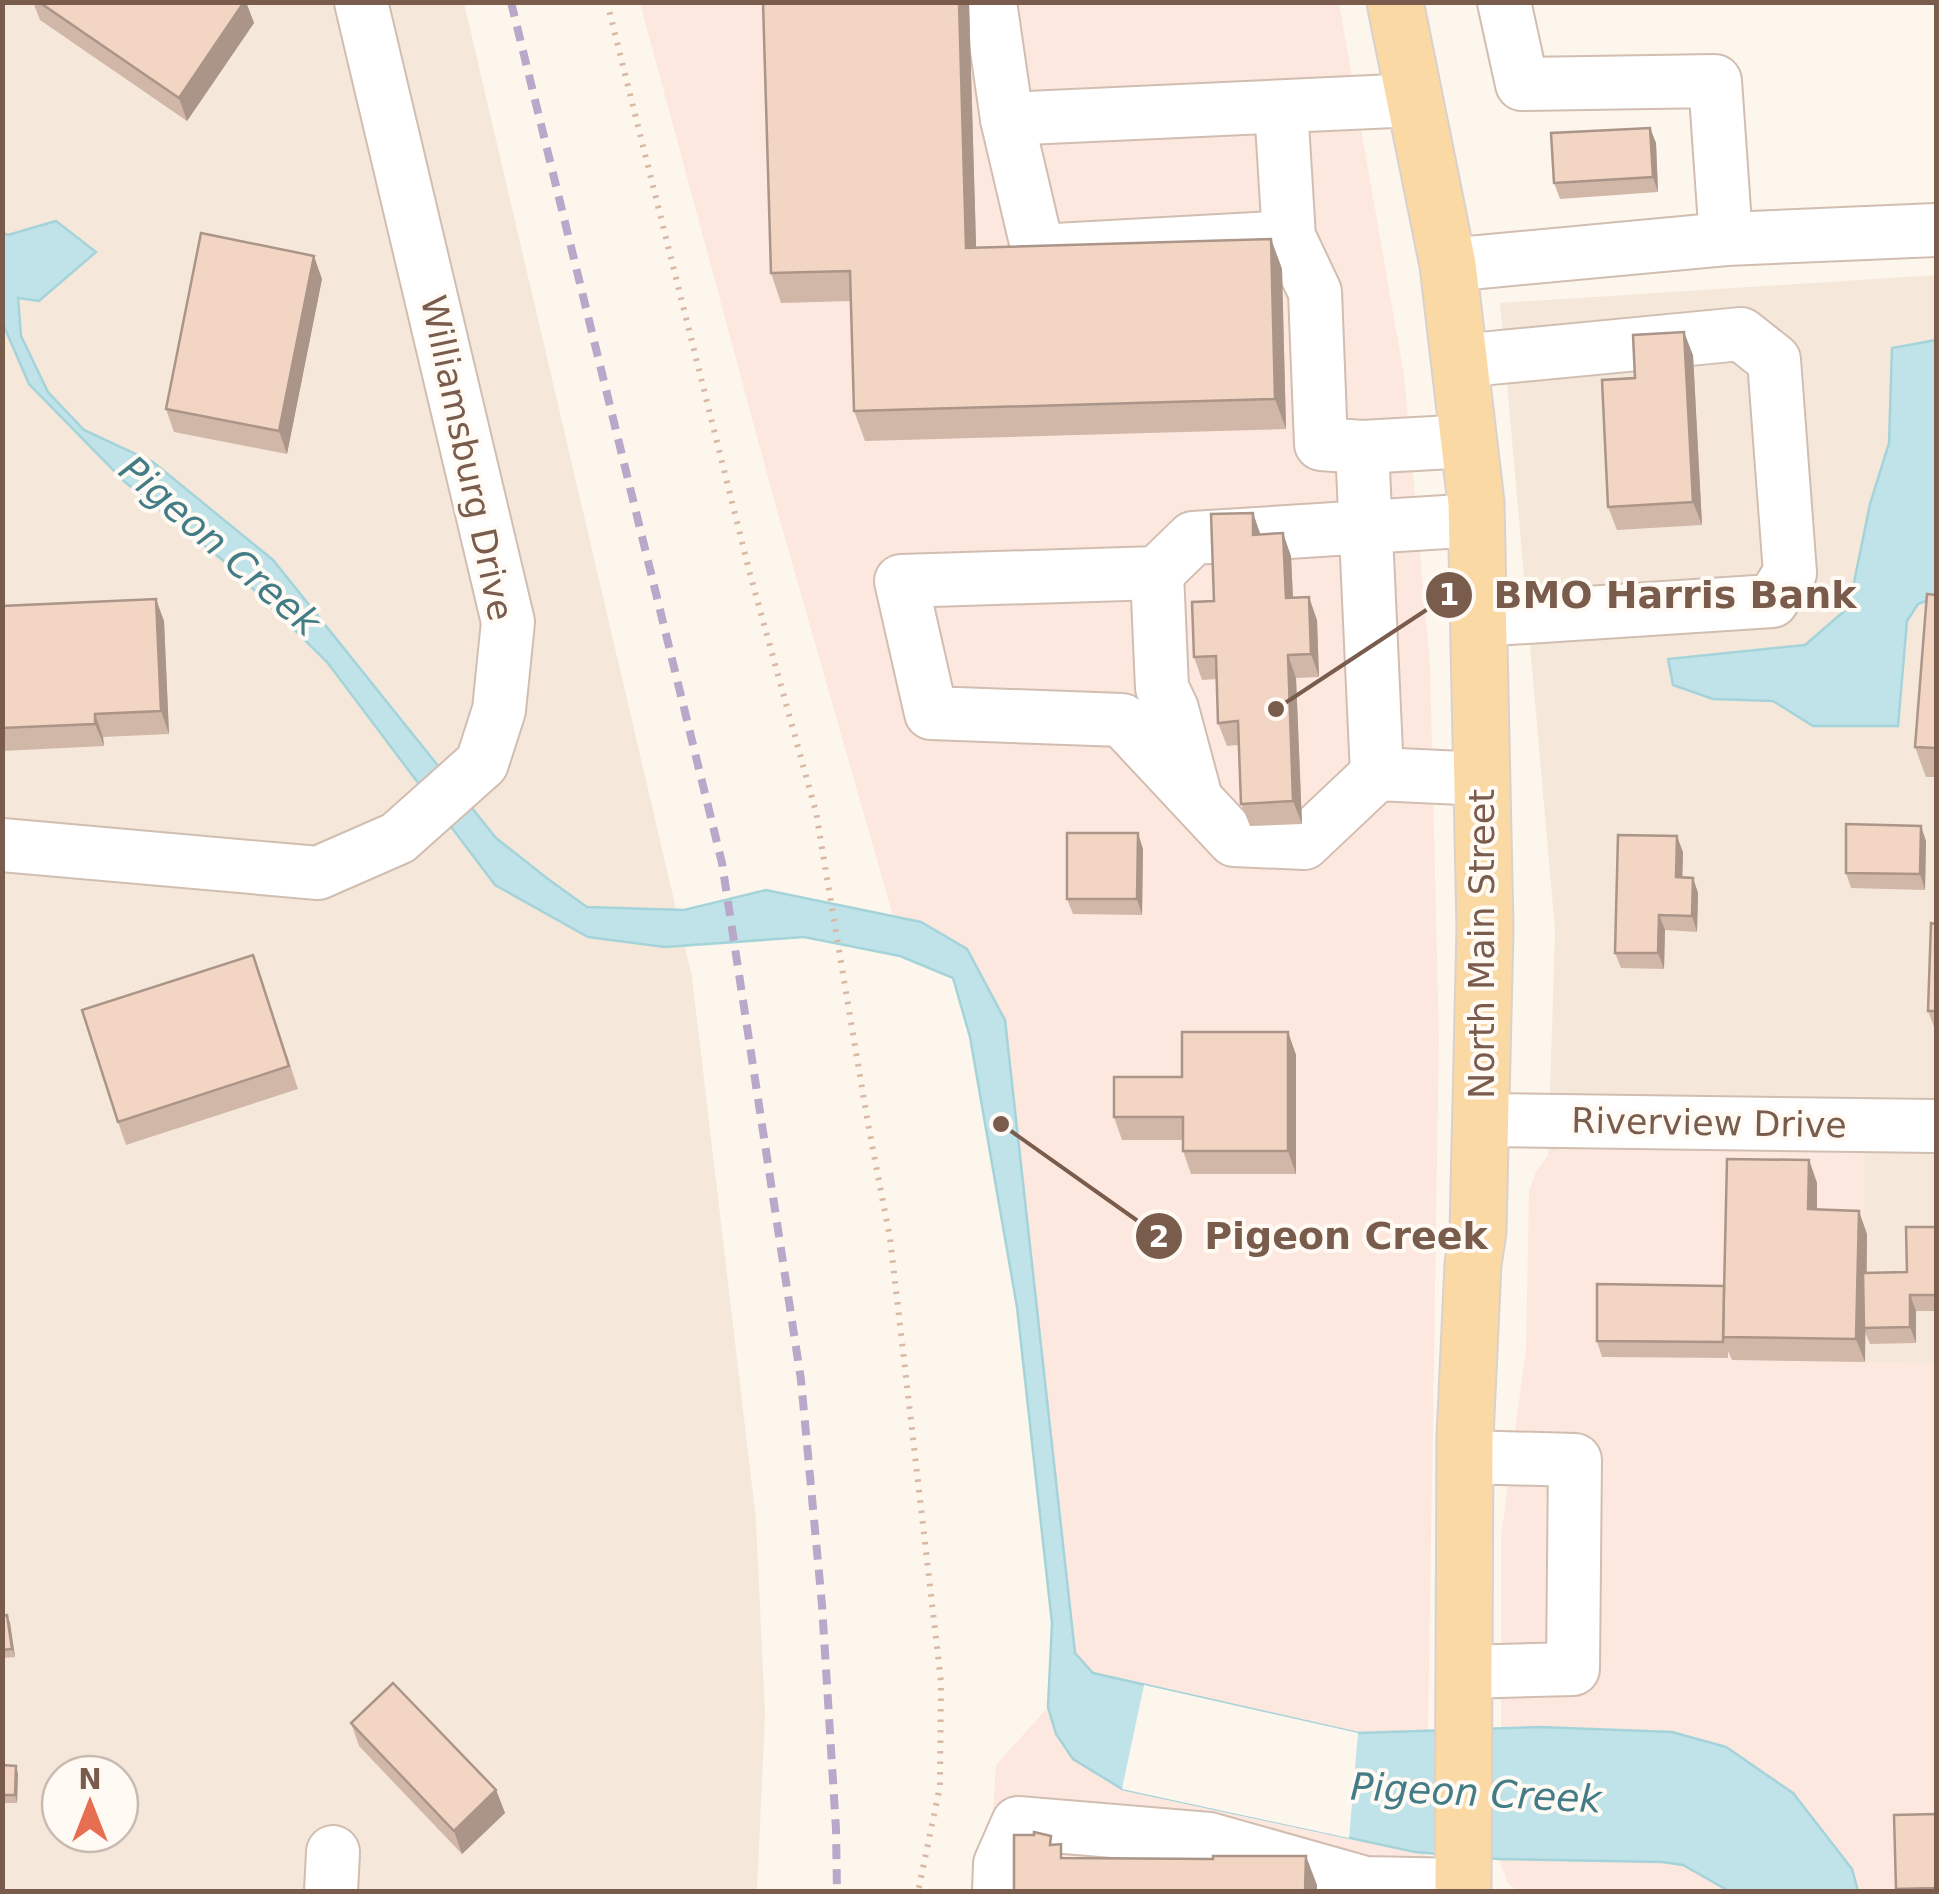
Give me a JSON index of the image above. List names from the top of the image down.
{
  "streets": {
    "main road": ["North Main Street"],
    "street": ["Williamsburg Drive", "Riverview Drive"]
  },
  "crossings": [
    ["North Main Street", "Riverview Drive"]
  ],
  "water": ["Pigeon Creek"],
  "places": ["BMO Harris Bank", "Pigeon Creek"],
  "north": "top"
}
